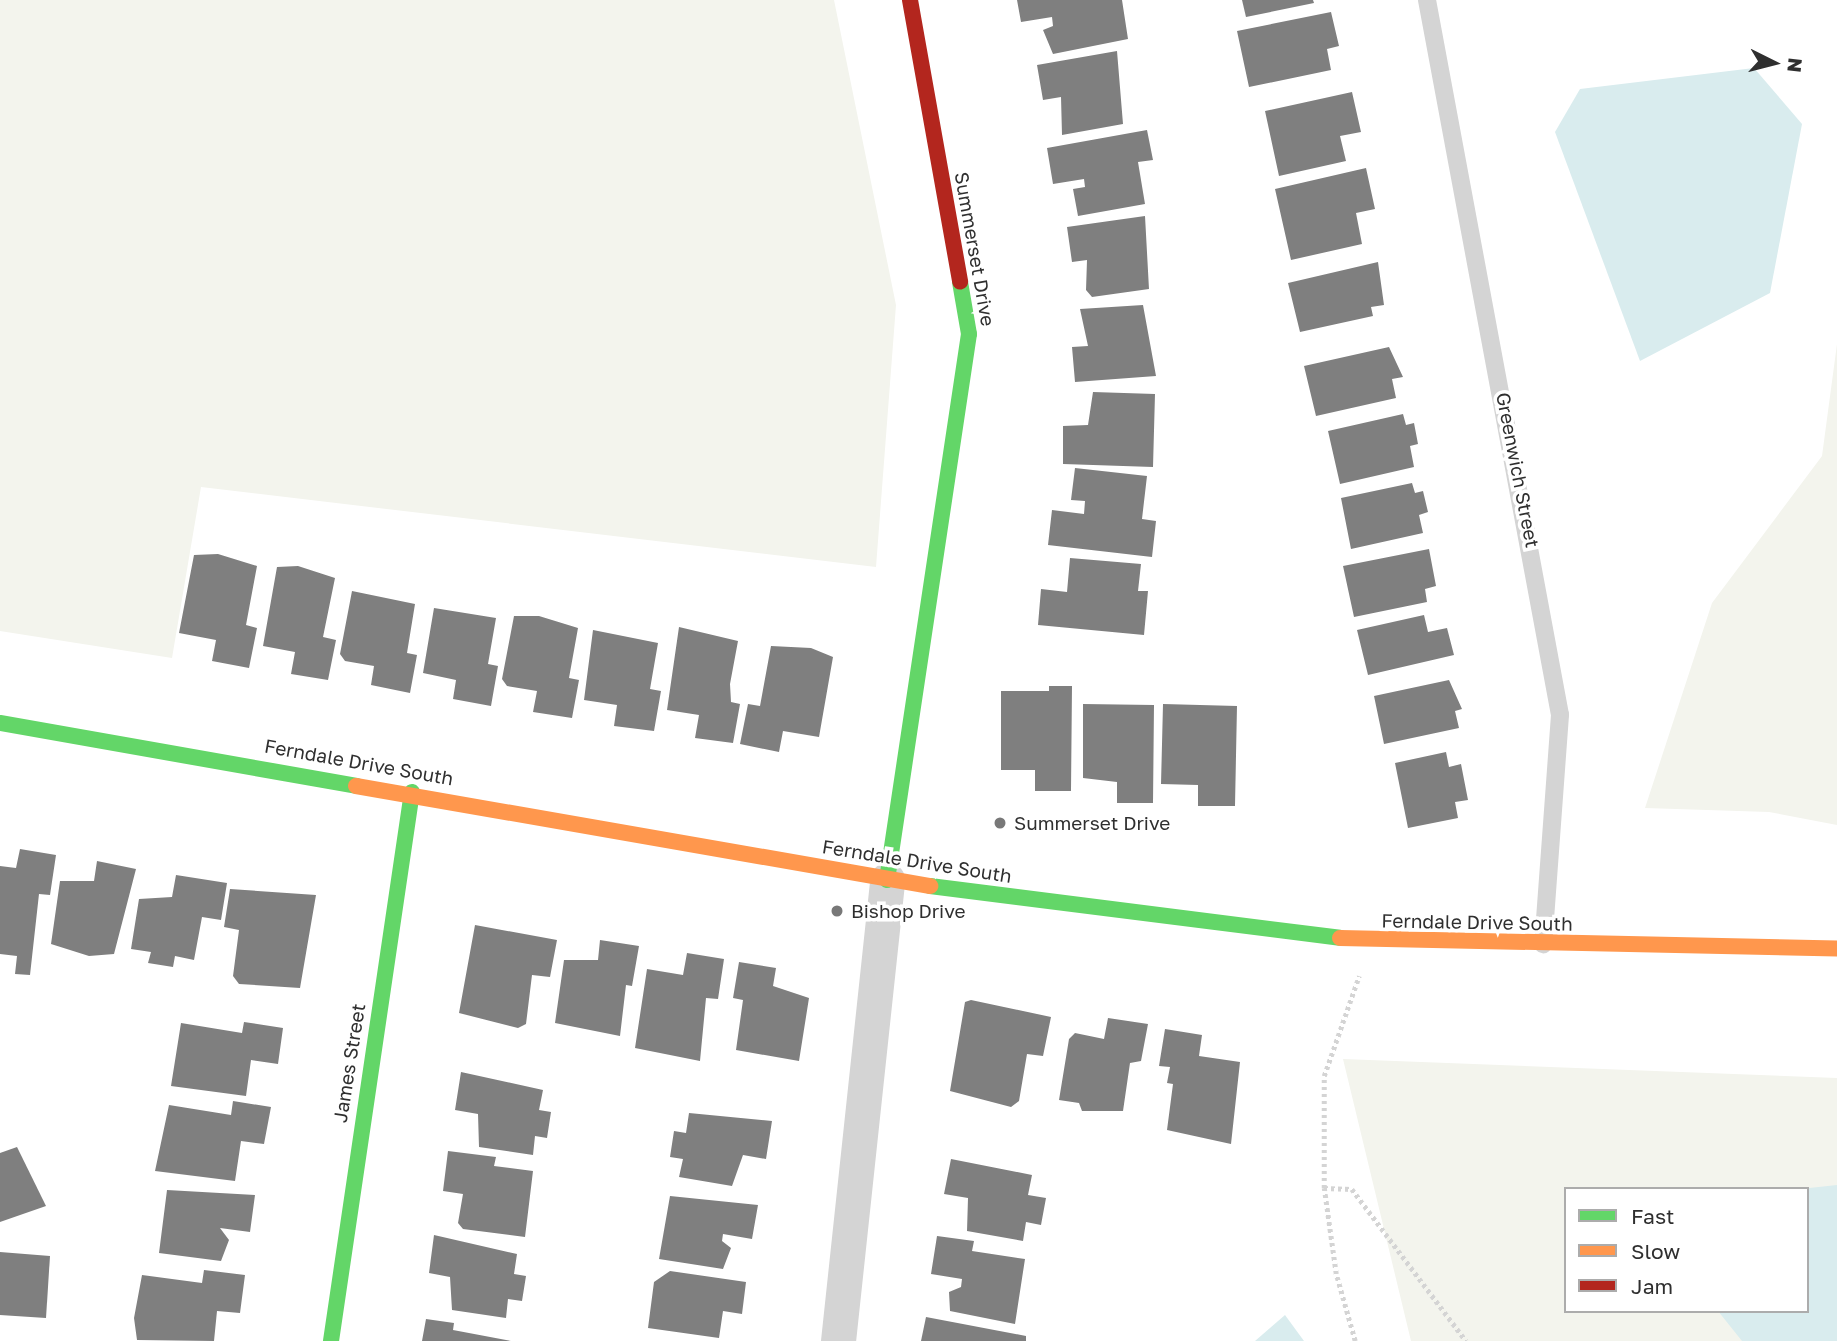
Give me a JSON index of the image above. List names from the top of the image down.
{
  "streets": {
    "main road": ["Summerset Drive", "Ferndale Drive South", "James Street"],
    "lane": ["Greenwich Street"]
  },
  "crossings": [
    ["Summerset Drive", "Ferndale Drive South"],
    ["Greenwich Street", "Ferndale Drive South"],
    ["Ferndale Drive South", "James Street"]
  ],
  "places": ["Summerset Drive", "Bishop Drive"],
  "legend": ["Fast", "Slow", "Jam"],
  "north": "right"
}
